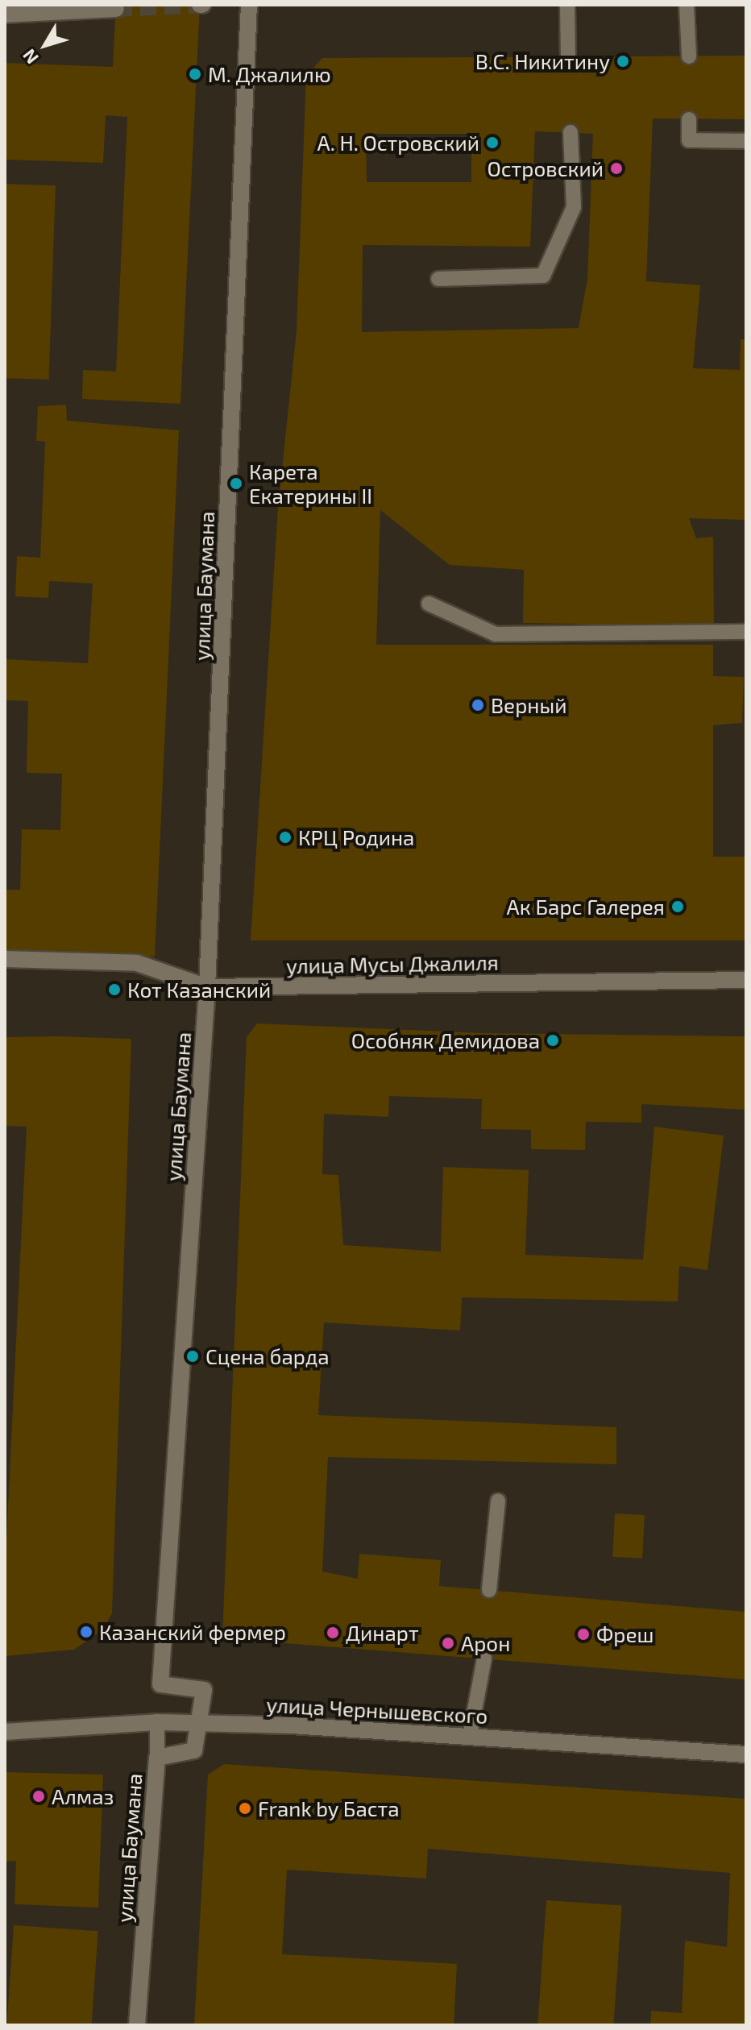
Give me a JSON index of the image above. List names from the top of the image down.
{
  "streets": {
    "street": ["улица Баумана", "улица Мусы Джалиля", "улица Чернышевского"]
  },
  "crossings": [
    ["улица Баумана", "улица Мусы Джалиля"],
    ["улица Баумана", "улица Чернышевского"]
  ],
  "places": [
    "В.С. Никитину",
    "М. Джалилю",
    "А. Н. Островский",
    "Островский",
    "Карета Екатерины II",
    "Верный",
    "КРЦ Родина",
    "Ак Барс Галерея",
    "Кот Казанский",
    "Особняк Демидова",
    "Сцена барда",
    "Казанский фермер",
    "Динарт",
    "Фреш",
    "Арон",
    "Алмаз",
    "Frank by Баста"
  ],
  "north": "bottom left"
}
